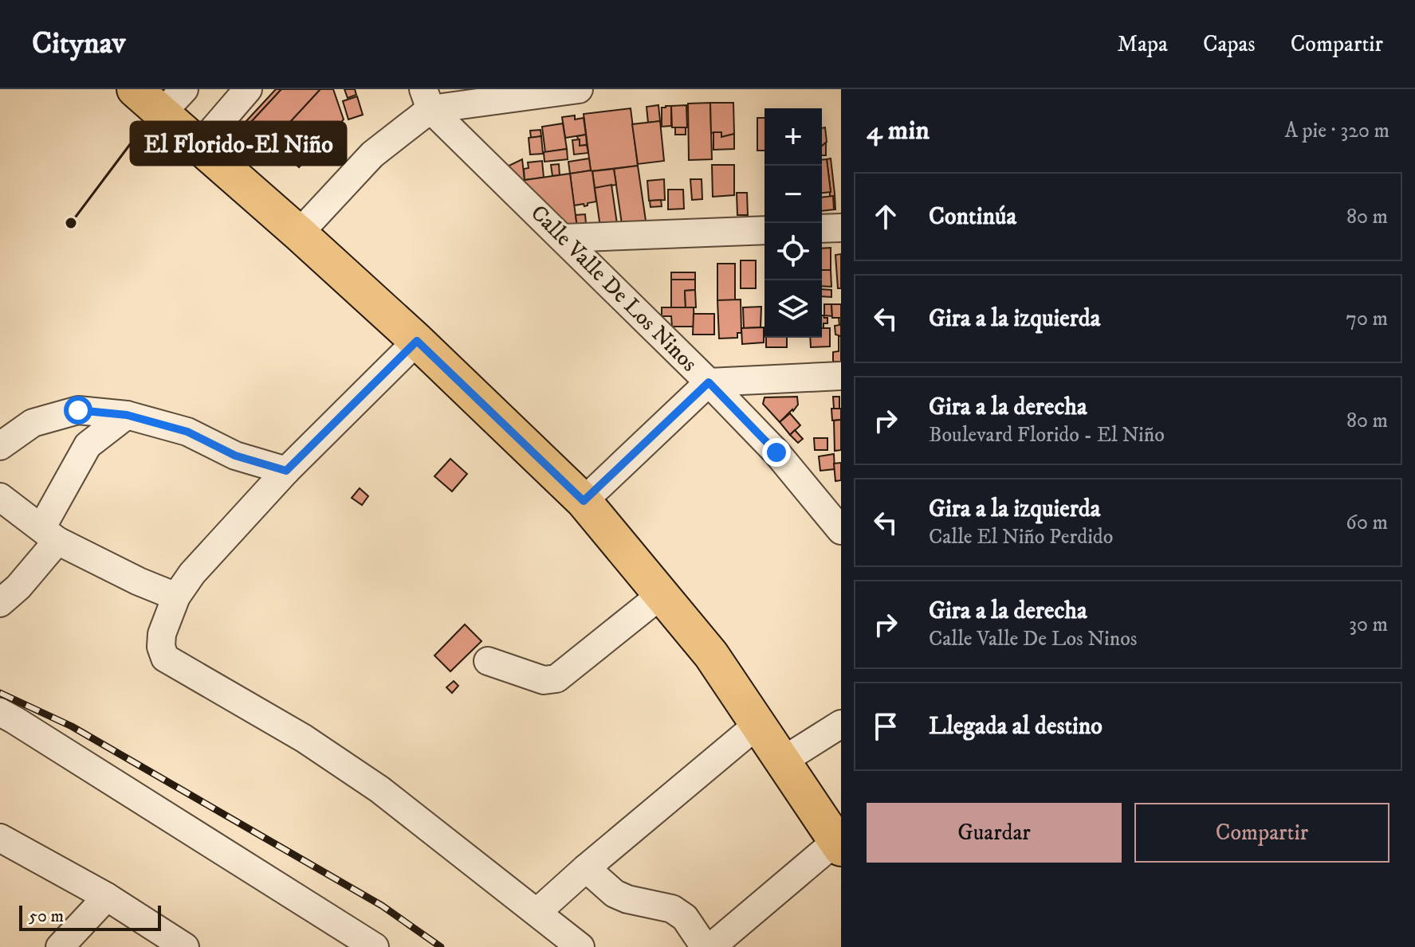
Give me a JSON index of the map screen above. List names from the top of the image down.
{
  "streets": {
    "street": ["Calle Valle De Los Ninos"]
  },
  "places": ["El Florido-El Niño"],
  "scale_bar": "50 m",
  "page": {
    "header": "Citynav",
    "nav": ["Mapa", "Capas", "Compartir"],
    "heading": ["4 min", "A pie · 320 m"],
    "map_buttons": ["+", "−"],
    "list": [
      ["Continúa", "80 m"],
      ["Gira a la izquierda", "70 m"],
      ["Gira a la derecha", "Boulevard Florido - El Niño", "80 m"],
      ["Gira a la izquierda", "Calle El Niño Perdido", "60 m"],
      ["Gira a la derecha", "Calle Valle De Los Ninos", "30 m"],
      "Llegada al destino"
    ],
    "buttons": ["Guardar", "Compartir"],
    "scale": "50 m"
  }
}
